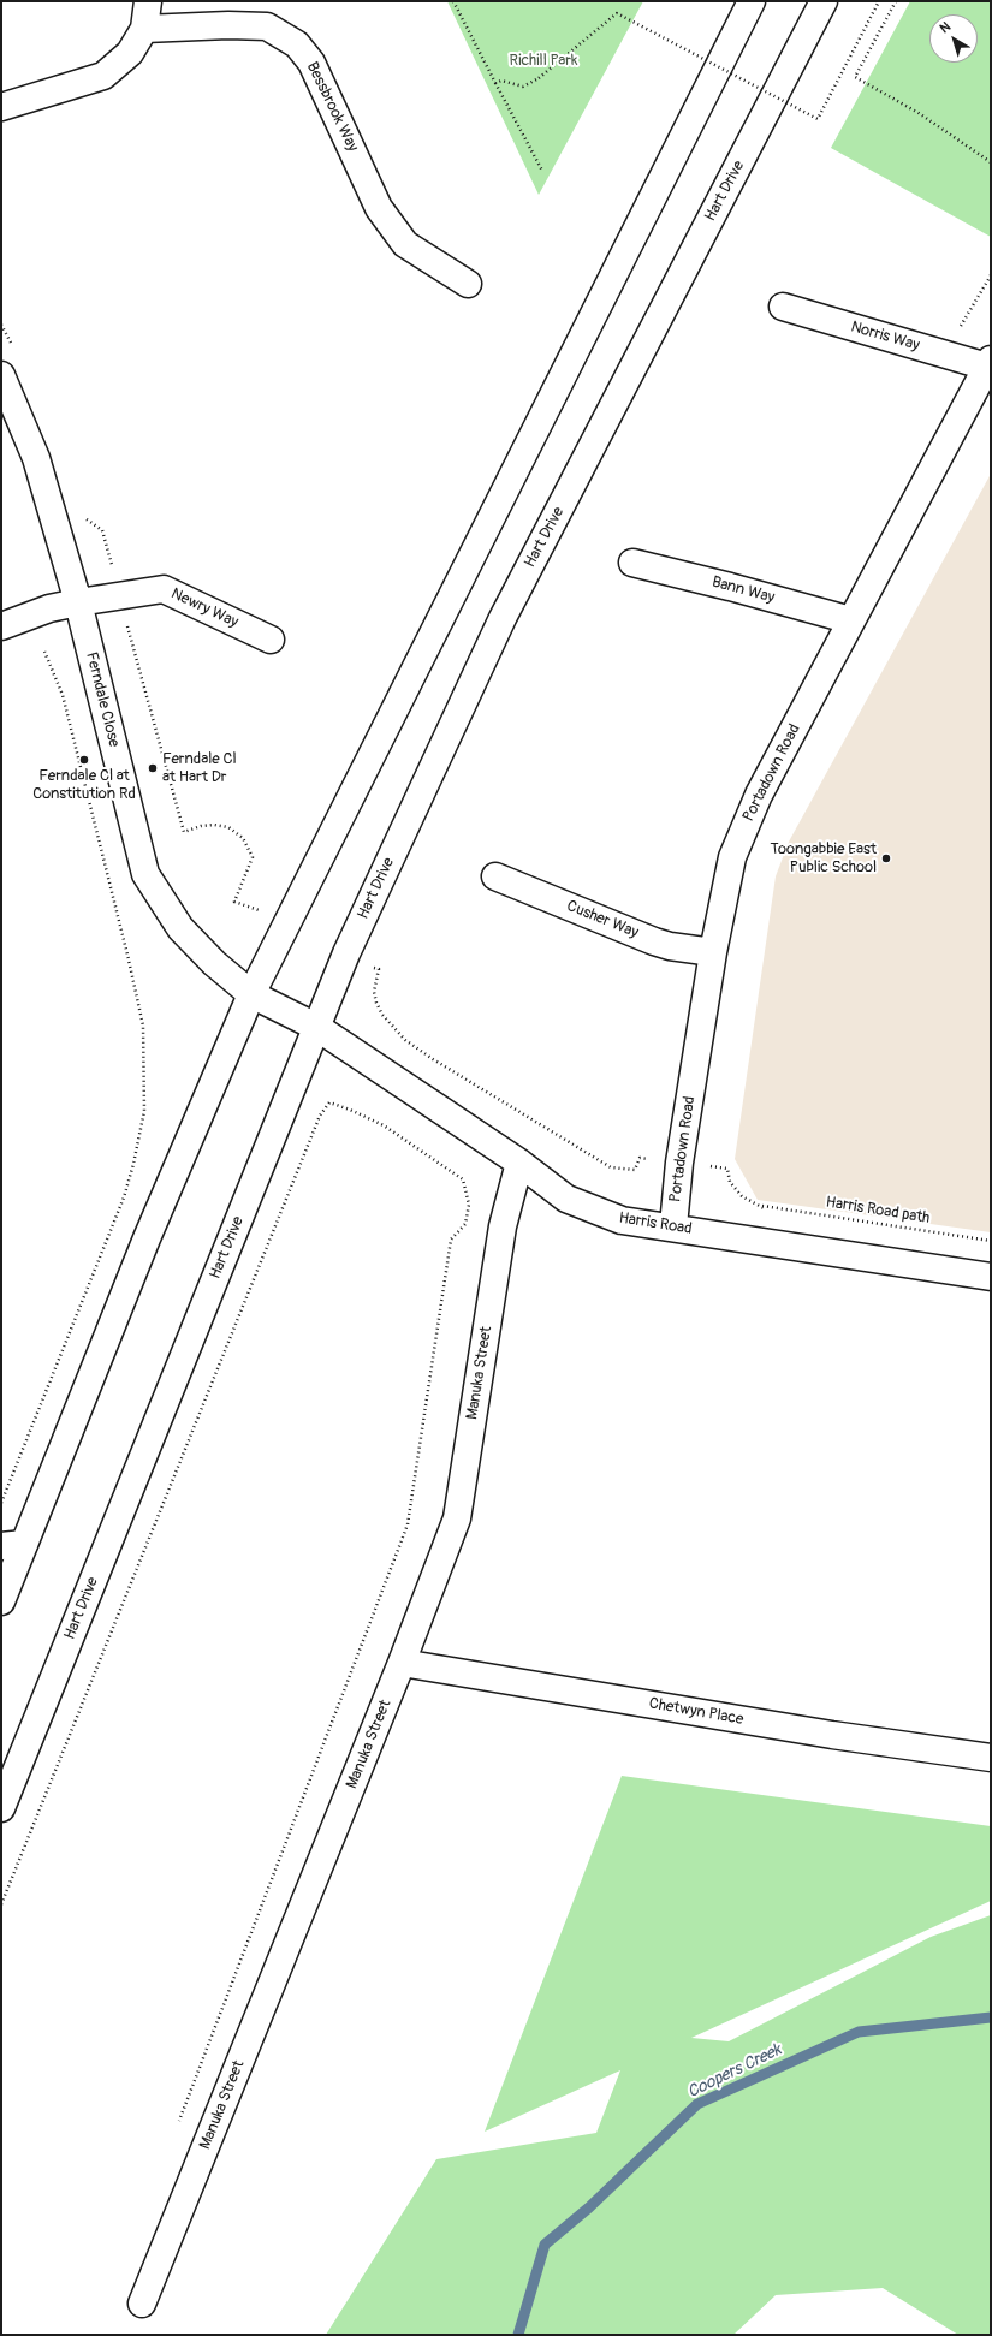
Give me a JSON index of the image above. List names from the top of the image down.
{
  "streets": {
    "main road": [
      "Bessbrook Way",
      "Hart Drive",
      "Norris Way",
      "Bann Way",
      "Newry Way",
      "Ferndale Close",
      "Portadown Road",
      "Cusher Way",
      "Harris Road",
      "Manuka Street",
      "Chetwyn Place"
    ],
    "path": ["Harris Road path"]
  },
  "crossings": [
    ["Hart Drive", "Ferndale Close"],
    ["Hart Drive", "Harris Road"],
    ["Norris Way", "Portadown Road"],
    ["Bann Way", "Portadown Road"],
    ["Newry Way", "Ferndale Close"],
    ["Ferndale Close", "Harris Road"],
    ["Portadown Road", "Cusher Way"],
    ["Portadown Road", "Harris Road"],
    ["Harris Road", "Manuka Street"],
    ["Manuka Street", "Chetwyn Place"]
  ],
  "water": ["Coopers Creek"],
  "parks": ["Richill Park"],
  "places": ["Ferndale Cl at Constitution Rd", "Ferndale Cl at Hart Dr", "Toongabbie East Public School"],
  "north": "top left"
}
